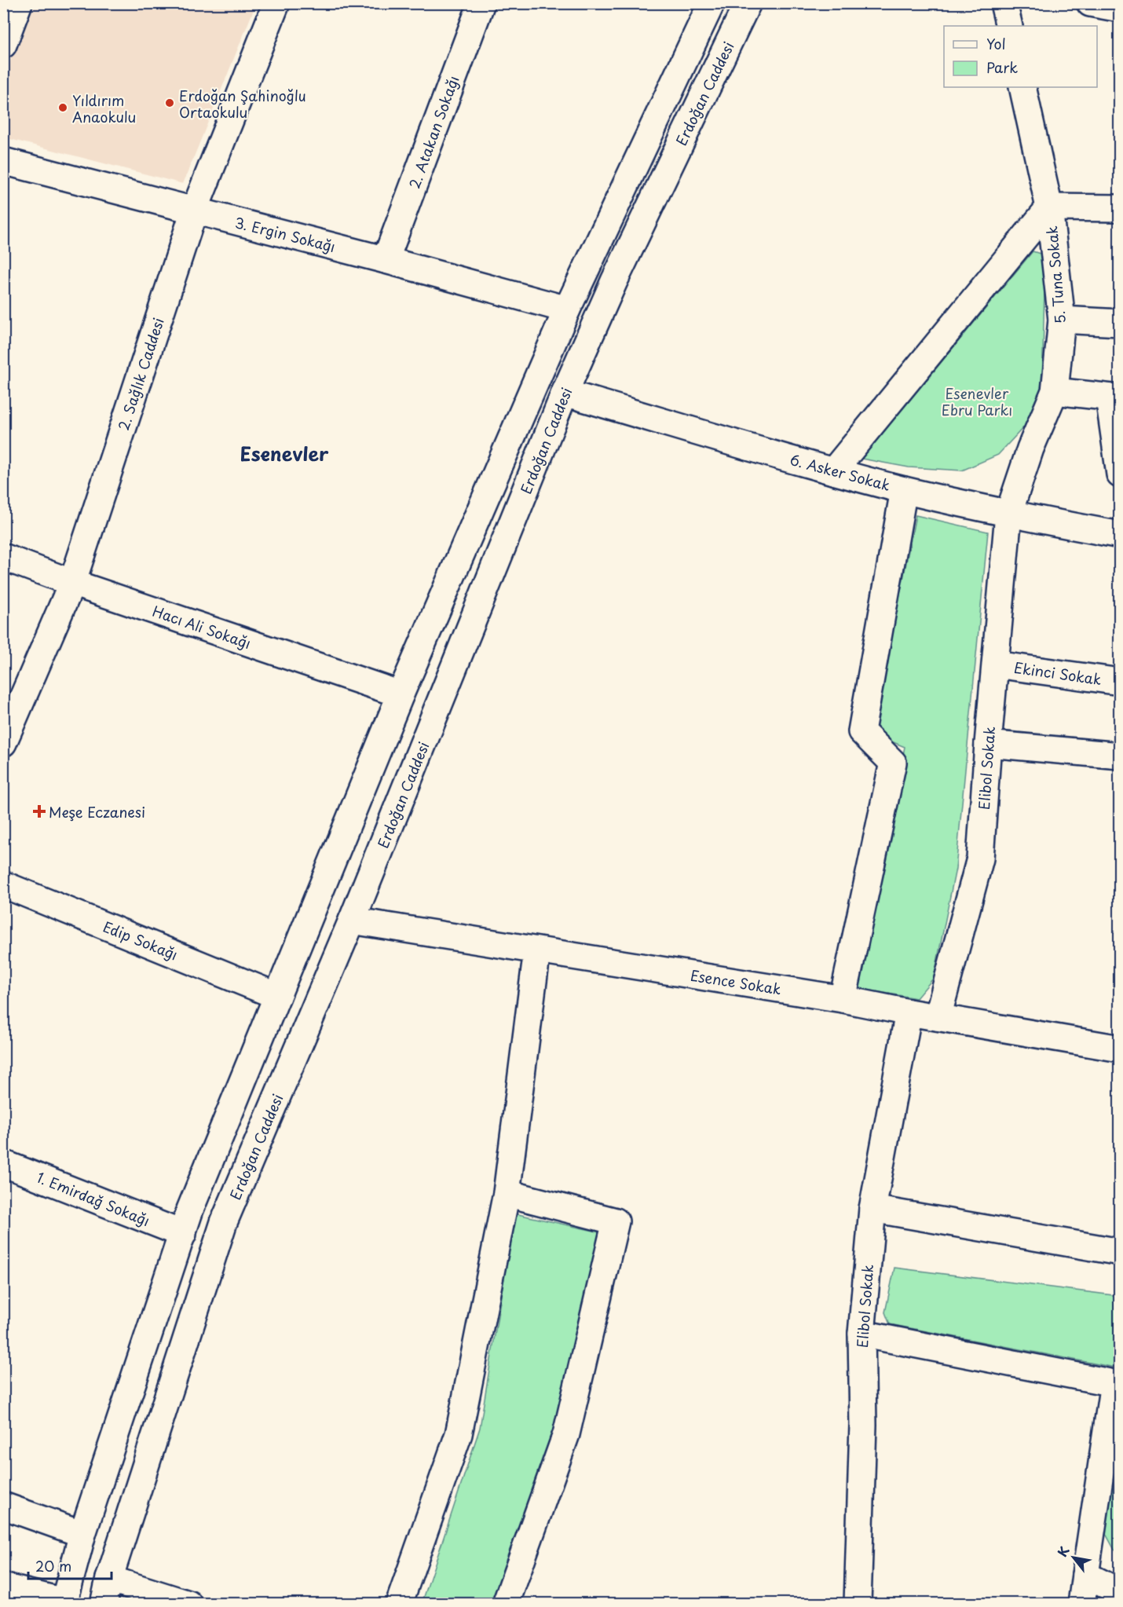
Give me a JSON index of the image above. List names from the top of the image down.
{
  "streets": {
    "street": [
      "Erdoğan Caddesi",
      "2. Atakan Sokağı",
      "3. Ergin Sokağı",
      "5. Tuna Sokak",
      "2. Sağlık Caddesi",
      "6. Asker Sokak",
      "Hacı Ali Sokağı",
      "Ekinci Sokak",
      "Elibol Sokak",
      "Edip Sokağı",
      "Esence Sokak",
      "1. Emirdağ Sokağı"
    ]
  },
  "crossings": [
    ["Erdoğan Caddesi", "6. Asker Sokak"],
    ["Erdoğan Caddesi", "Esence Sokak"],
    ["2. Atakan Sokağı", "3. Ergin Sokağı"],
    ["3. Ergin Sokağı", "2. Sağlık Caddesi"],
    ["5. Tuna Sokak", "6. Asker Sokak"],
    ["5. Tuna Sokak", "Elibol Sokak"],
    ["2. Sağlık Caddesi", "Hacı Ali Sokağı"],
    ["6. Asker Sokak", "Elibol Sokak"],
    ["Ekinci Sokak", "Elibol Sokak"],
    ["Elibol Sokak", "Esence Sokak"]
  ],
  "districts": ["Esenevler"],
  "parks": ["Esenevler Ebru Parkı"],
  "places": {
    "other": ["Erdoğan Şahinoğlu Ortaokulu", "Yıldırım Anaokulu"],
    "health": ["Meşe Eczanesi"]
  },
  "legend": ["Yol", "Park"],
  "scale_bar": "20 m",
  "north": "top left"
}
